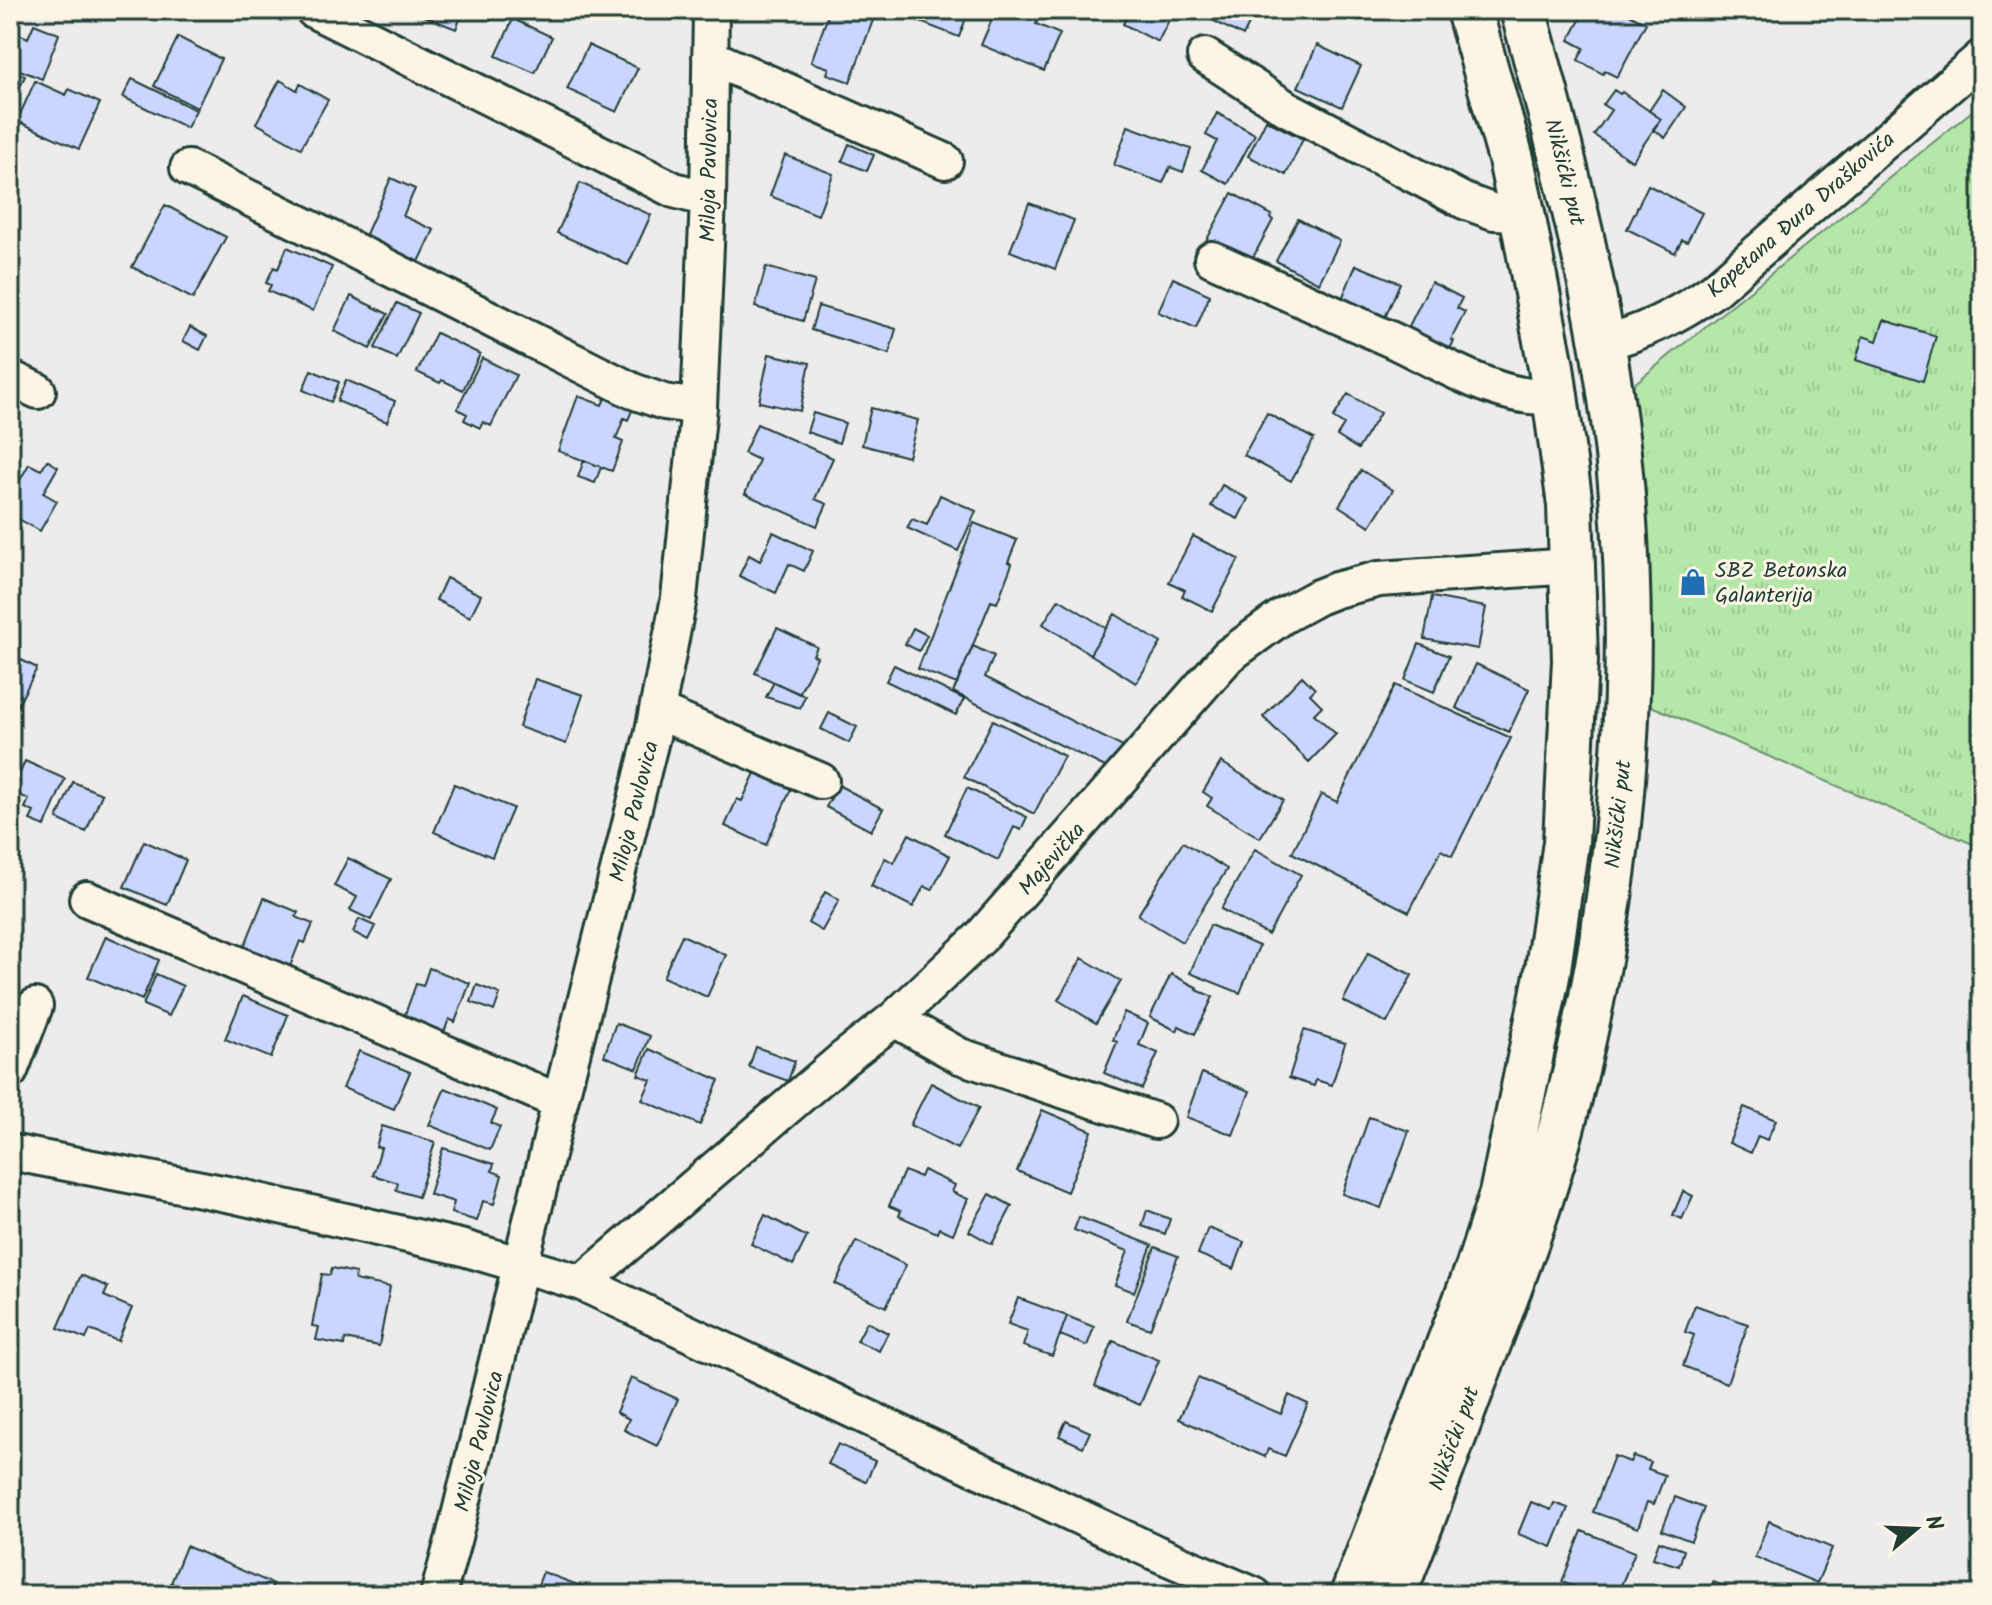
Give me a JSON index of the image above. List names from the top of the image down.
{
  "streets": {
    "main road": ["Nikšićki put"],
    "street": ["Miloja Pavlovica", "Kapetana Đura Draškovića", "Majevička"]
  },
  "crossings": [
    ["Nikšićki put", "Kapetana Đura Draškovića"]
  ],
  "places": {
    "shop": ["SBZ Betonska Galanterija"]
  },
  "north": "right"
}
